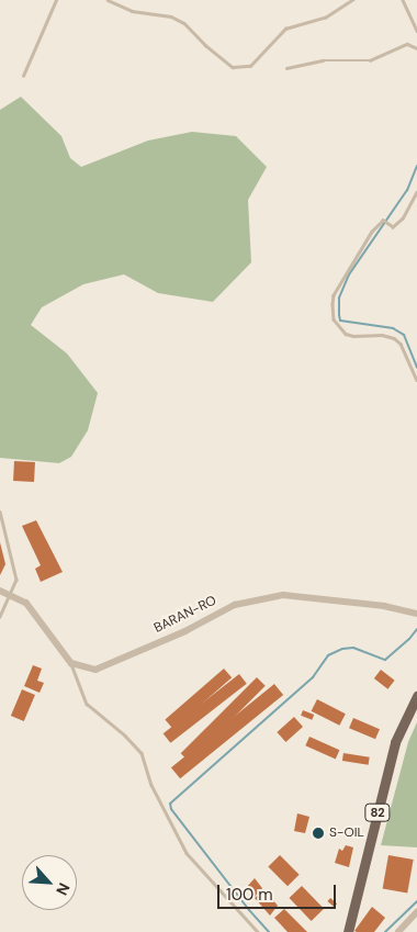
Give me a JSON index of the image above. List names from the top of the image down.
{
  "streets": {
    "main road": ["82"],
    "street": ["BARAN-RO"]
  },
  "places": ["S-OIL"],
  "scale_bar": "100 m",
  "north": "bottom right"
}
